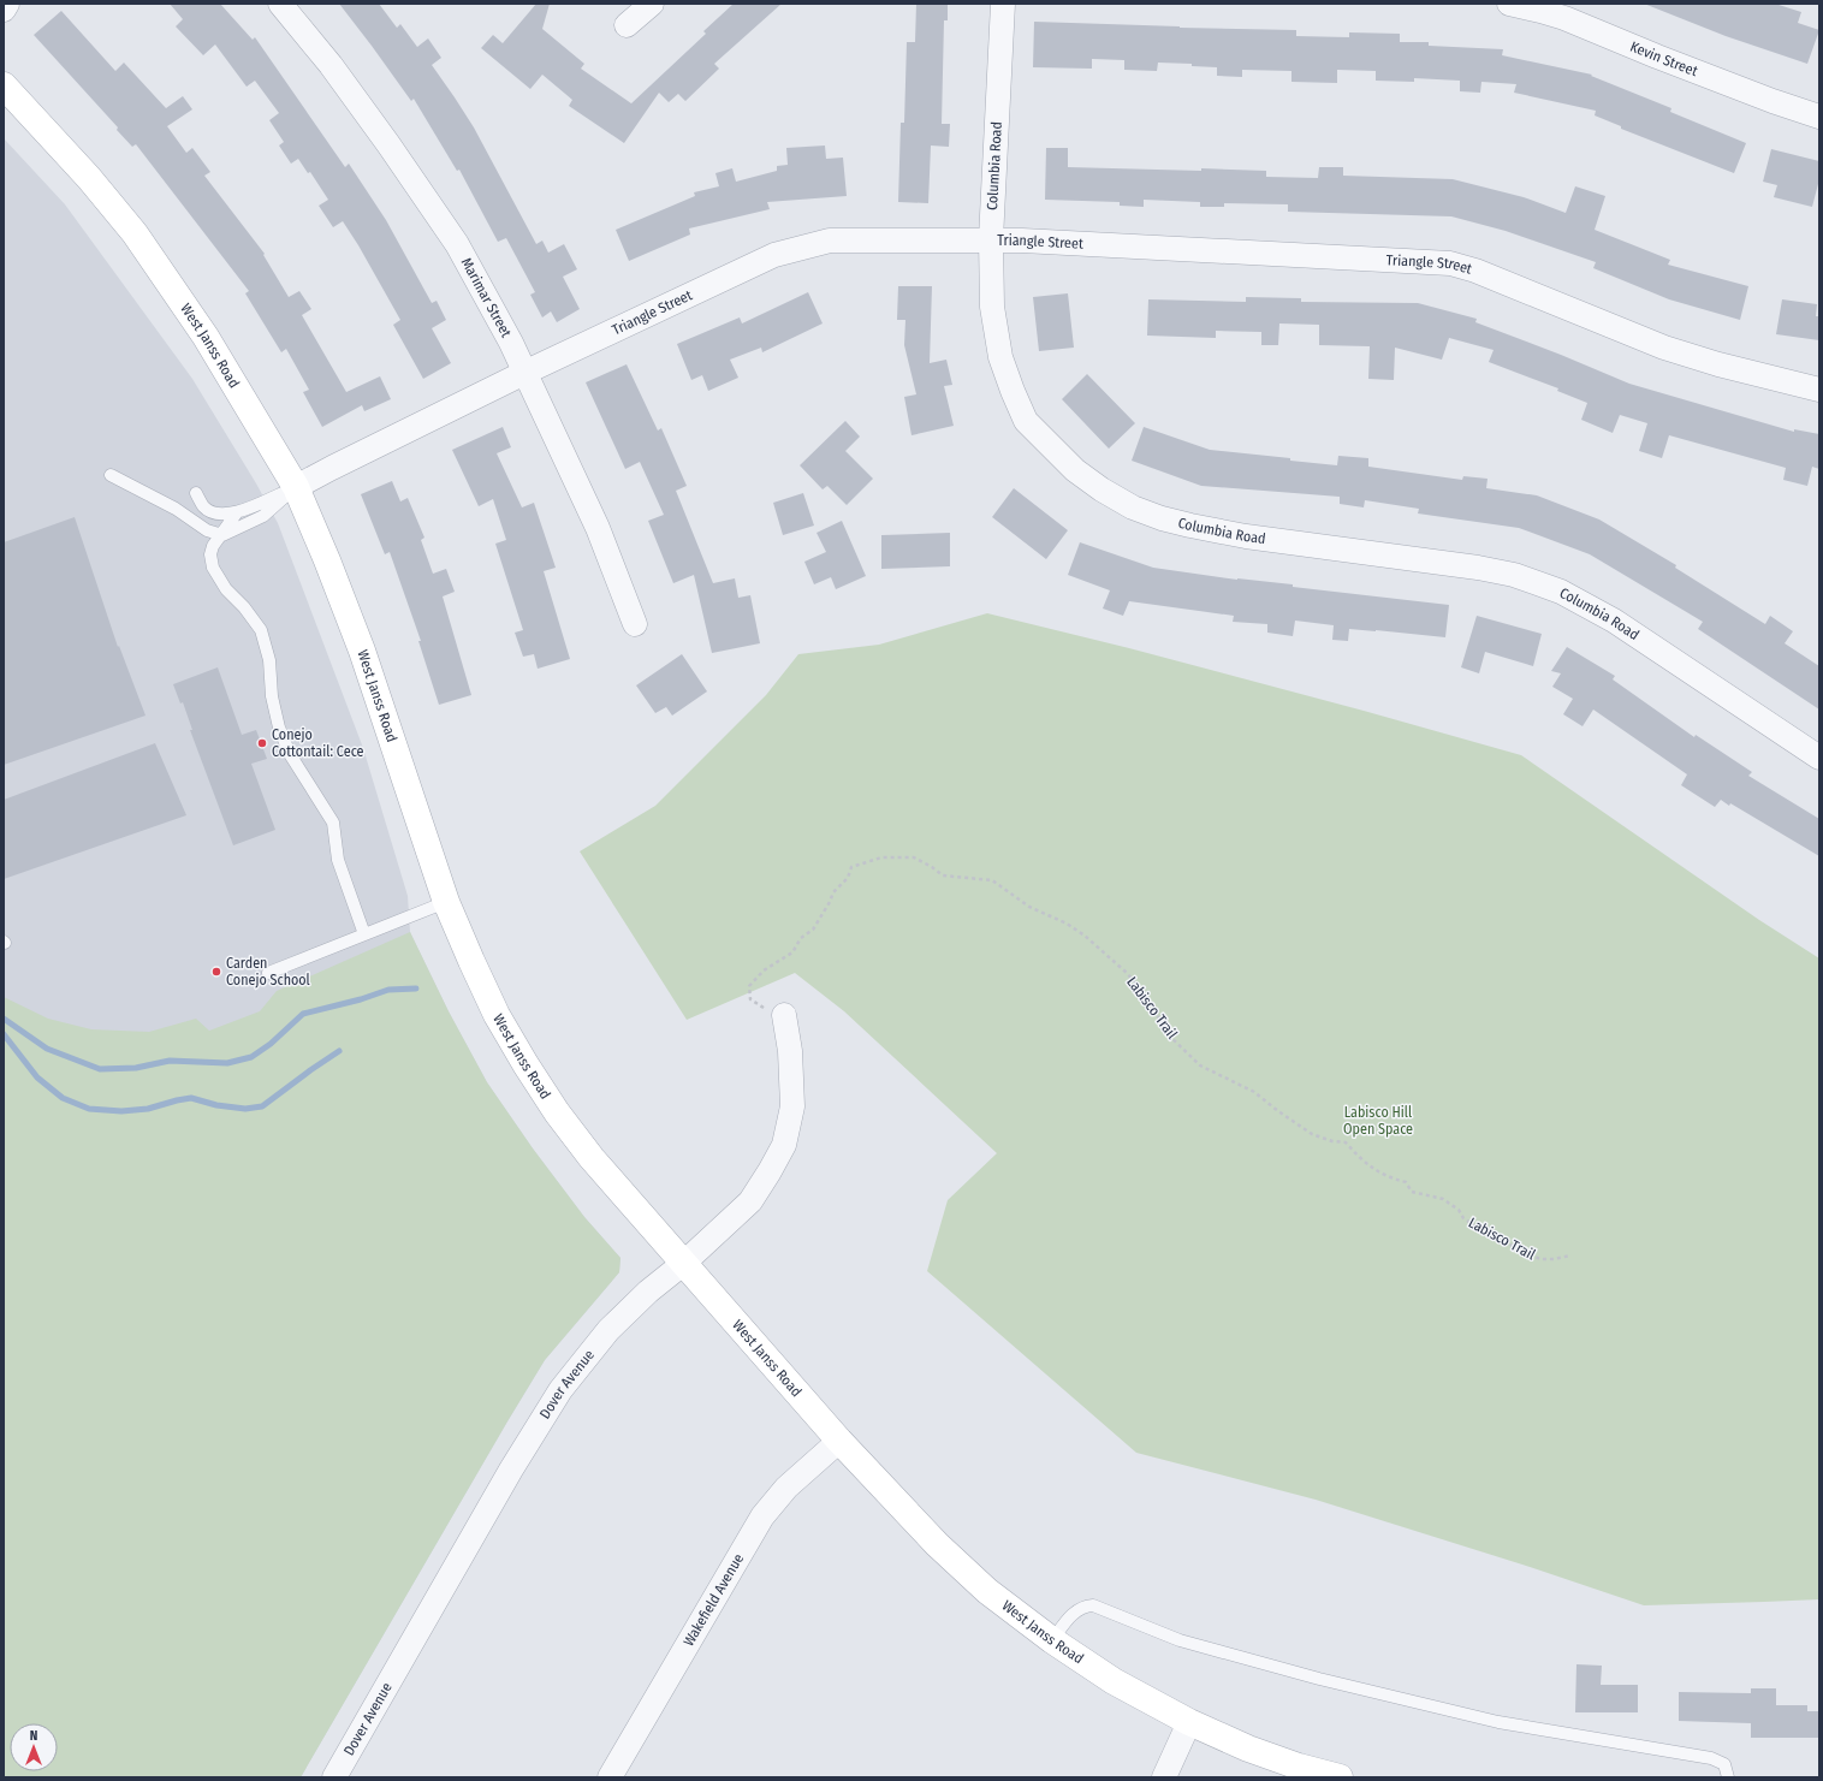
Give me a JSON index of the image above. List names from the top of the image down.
{
  "streets": {
    "main road": ["West Janss Road"],
    "street": [
      "Kevin Street",
      "Columbia Road",
      "Triangle Street",
      "Marimar Street",
      "Dover Avenue",
      "Wakefield Avenue"
    ],
    "path": ["Labisco Trail"]
  },
  "crossings": [
    ["Columbia Road", "Triangle Street"],
    ["Triangle Street", "Marimar Street"],
    ["Triangle Street", "West Janss Road"],
    ["West Janss Road", "Dover Avenue"],
    ["West Janss Road", "Wakefield Avenue"],
    ["Labisco Trail", "Dover Avenue"]
  ],
  "parks": ["Labisco Hill Open Space"],
  "places": ["Conejo Cottontail: Cece", "Carden Conejo School"],
  "north": "top"
}
